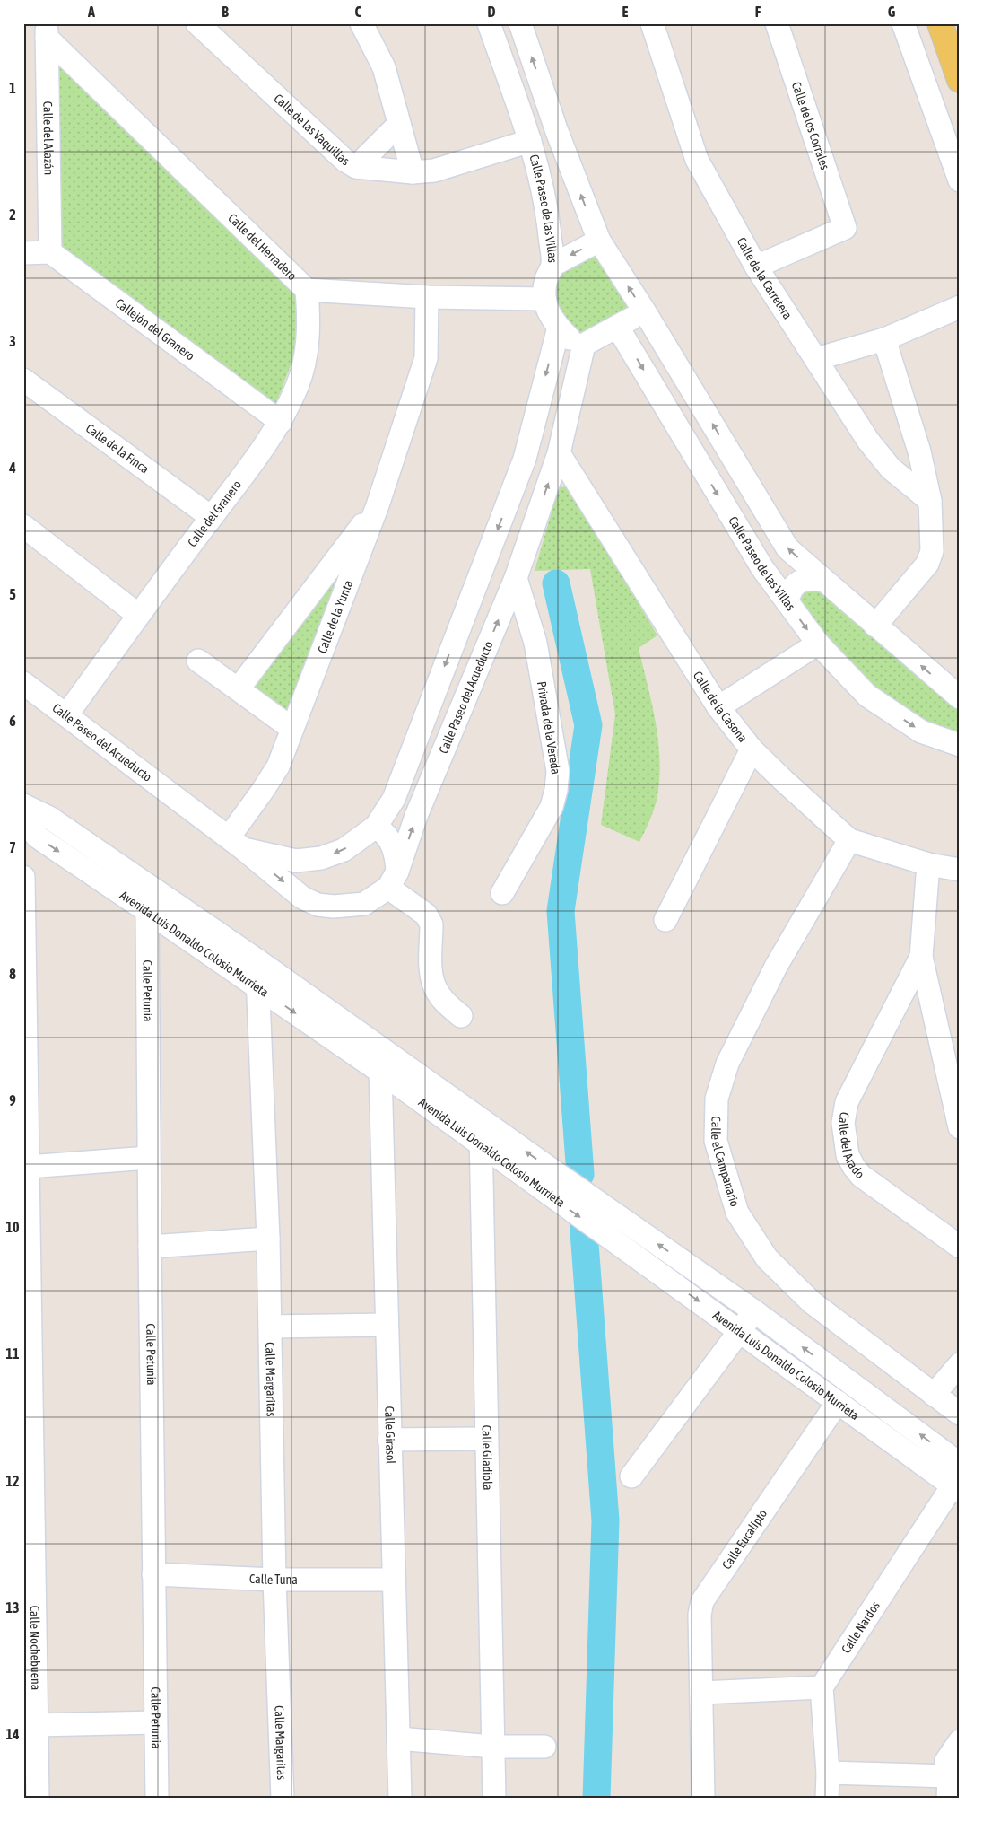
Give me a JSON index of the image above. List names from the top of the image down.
{
  "streets": {
    "street": [
      "Calle de los Corrales",
      "Calle de las Vaquillas",
      "Calle del Alazán",
      "Calle Paseo de las Villas",
      "Calle del Herradero",
      "Calle de la Carretera",
      "Callejón del Granero",
      "Calle de la Finca",
      "Calle del Granero",
      "Calle de la Yunta",
      "Calle Paseo del Acueducto",
      "Calle de la Casona",
      "Privada de la Vereda",
      "Avenida Luis Donaldo Colosio Murrieta",
      "Calle Petunia",
      "Calle del Arado",
      "Calle el Campanario",
      "Calle Margaritas",
      "Calle Girasol",
      "Calle Gladiola",
      "Calle Eucalipto",
      "Calle Tuna",
      "Calle Nardos",
      "Calle Nochebuena"
    ]
  },
  "crossings": [
    ["Calle de los Corrales", "Calle de la Carretera"],
    ["Calle de las Vaquillas", "Calle Paseo de las Villas"],
    ["Calle del Alazán", "Calle del Herradero"],
    ["Calle del Alazán", "Callejón del Granero"],
    ["Calle Paseo de las Villas", "Calle del Herradero"],
    ["Calle Paseo de las Villas", "Calle Paseo del Acueducto"],
    ["Calle del Herradero", "Calle del Granero"],
    ["Calle del Herradero", "Calle de la Yunta"],
    ["Calle del Herradero", "Calle Paseo del Acueducto"],
    ["Callejón del Granero", "Calle del Granero"],
    ["Calle de la Finca", "Calle del Granero"],
    ["Calle del Granero", "Calle Paseo del Acueducto"],
    ["Calle de la Yunta", "Calle Paseo del Acueducto"],
    ["Calle Paseo del Acueducto", "Calle de la Casona"],
    ["Calle Paseo del Acueducto", "Privada de la Vereda"],
    ["Calle de la Casona", "Calle del Arado"],
    ["Calle de la Casona", "Calle el Campanario"],
    ["Avenida Luis Donaldo Colosio Murrieta", "Calle Petunia"],
    ["Avenida Luis Donaldo Colosio Murrieta", "Calle Margaritas"],
    ["Avenida Luis Donaldo Colosio Murrieta", "Calle Girasol"],
    ["Avenida Luis Donaldo Colosio Murrieta", "Calle Gladiola"],
    ["Avenida Luis Donaldo Colosio Murrieta", "Calle Eucalipto"],
    ["Avenida Luis Donaldo Colosio Murrieta", "Calle Nardos"],
    ["Calle Petunia", "Calle Tuna"],
    ["Calle Margaritas", "Calle Tuna"],
    ["Calle Girasol", "Calle Tuna"]
  ],
  "grid": {
    "columns": [
      "A",
      "B",
      "C",
      "D",
      "E",
      "F",
      "G"
    ],
    "rows": [
      "1",
      "2",
      "3",
      "4",
      "5",
      "6",
      "7",
      "8",
      "9",
      "10",
      "11",
      "12",
      "13",
      "14"
    ]
  }
}
